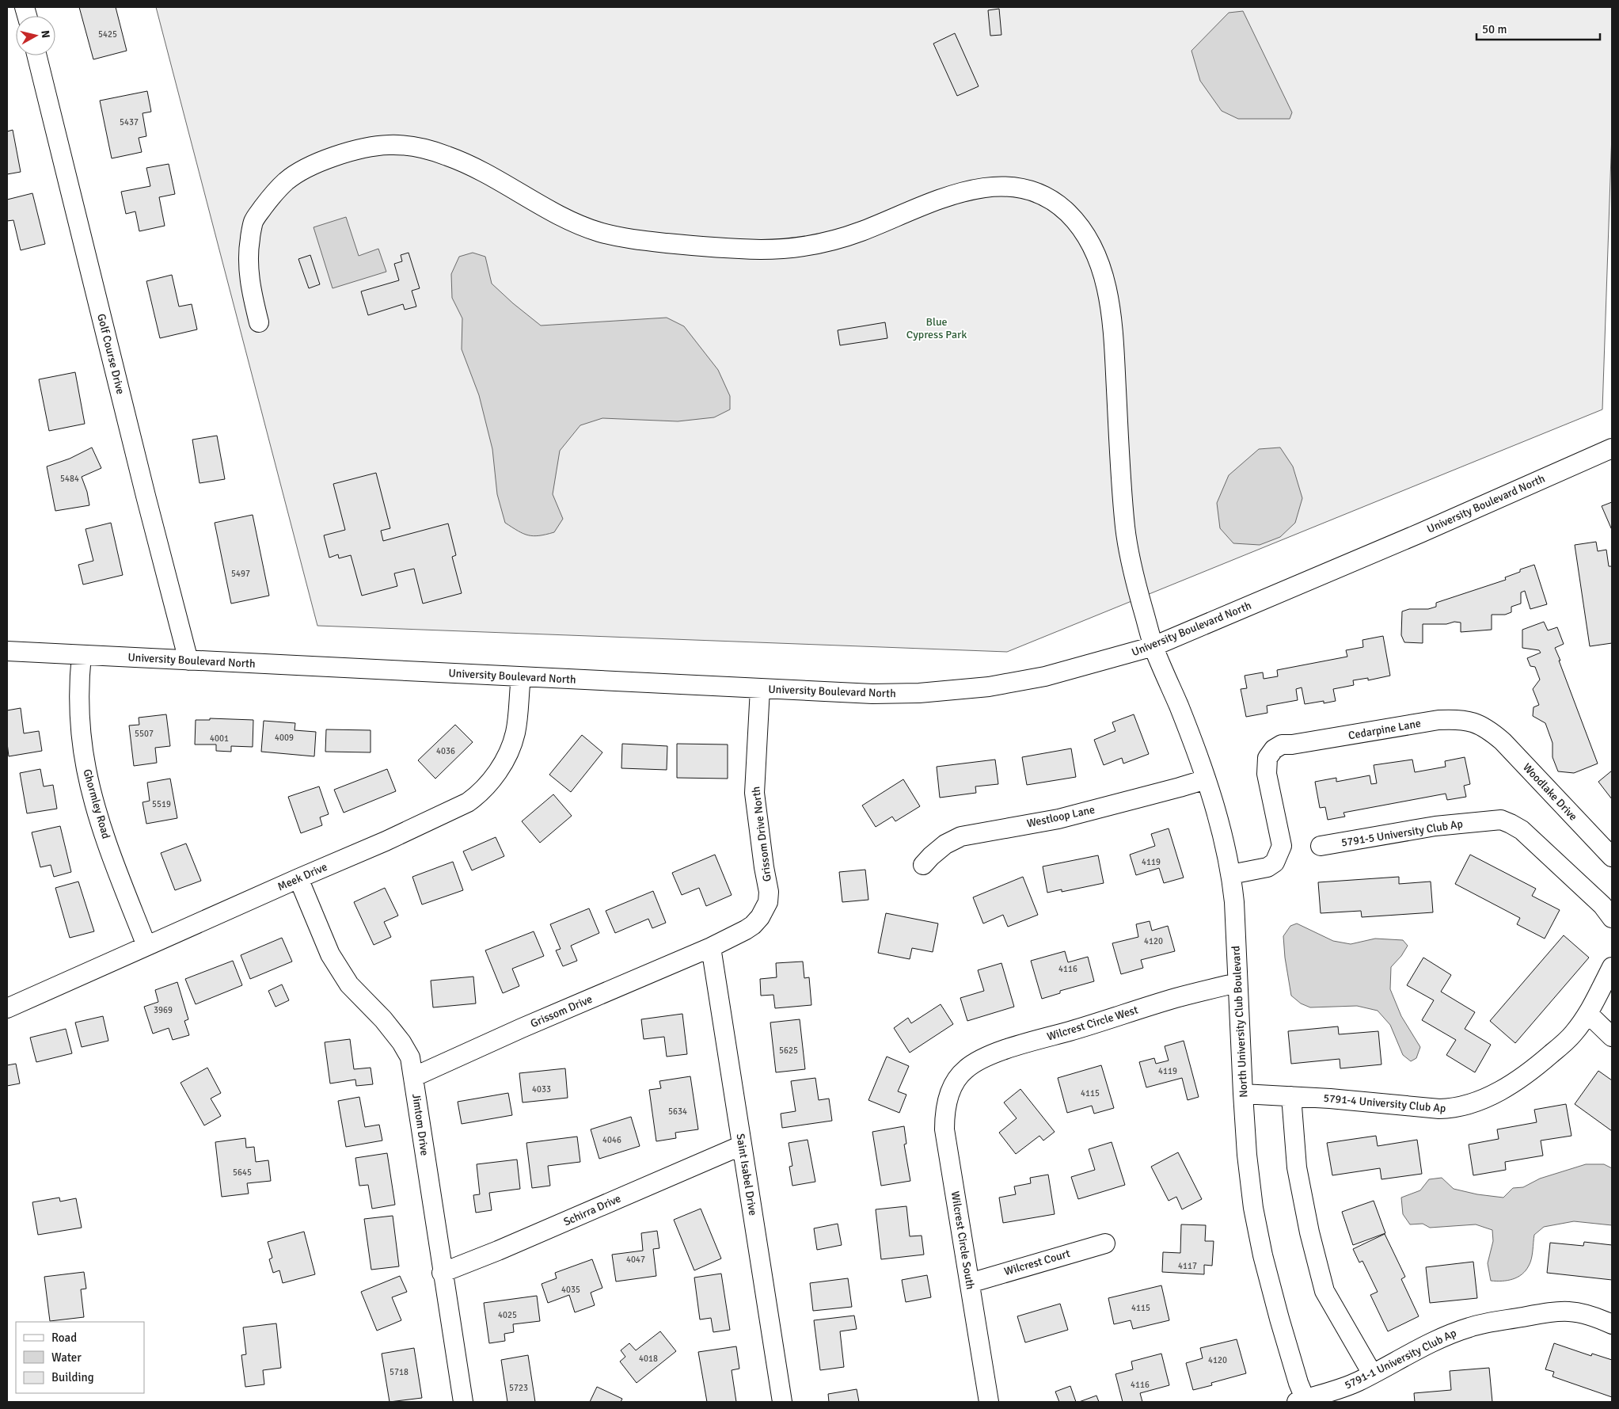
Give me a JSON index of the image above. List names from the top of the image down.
{
  "streets": {
    "street": [
      "Golf Course Drive",
      "University Boulevard North",
      "Cedarpine Lane",
      "Woodlake Drive",
      "Ghormley Road",
      "Westloop Lane",
      "5791-5 University Club Ap",
      "Grissom Drive North",
      "Meek Drive",
      "Grissom Drive",
      "North University Club Boulevard",
      "Wilcrest Circle West",
      "5791-4 University Club Ap",
      "Jimtom Drive",
      "Saint Isabel Drive",
      "Schirra Drive",
      "Wilcrest Circle South",
      "Wilcrest Court",
      "5791-1 University Club Ap"
    ]
  },
  "crossings": [
    ["Golf Course Drive", "University Boulevard North"],
    ["University Boulevard North", "Ghormley Road"],
    ["University Boulevard North", "Grissom Drive North"],
    ["University Boulevard North", "Meek Drive"],
    ["University Boulevard North", "North University Club Boulevard"],
    ["Cedarpine Lane", "Woodlake Drive"],
    ["Cedarpine Lane", "North University Club Boulevard"],
    ["Ghormley Road", "Meek Drive"],
    ["Westloop Lane", "North University Club Boulevard"],
    ["Grissom Drive North", "Grissom Drive"],
    ["Grissom Drive North", "Saint Isabel Drive"],
    ["Meek Drive", "Jimtom Drive"],
    ["Grissom Drive", "Jimtom Drive"],
    ["Grissom Drive", "Saint Isabel Drive"],
    ["North University Club Boulevard", "Wilcrest Circle West"],
    ["North University Club Boulevard", "5791-4 University Club Ap"],
    ["North University Club Boulevard", "5791-1 University Club Ap"],
    ["Wilcrest Circle West", "Wilcrest Circle South"],
    ["Jimtom Drive", "Schirra Drive"],
    ["Saint Isabel Drive", "Schirra Drive"],
    ["Wilcrest Circle South", "Wilcrest Court"]
  ],
  "parks": ["Blue Cypress Park"],
  "house_numbers": [
    "5425",
    "5437",
    "5484",
    "5497",
    "5507",
    "4009",
    "4001",
    "4036",
    "5519",
    "4119",
    "4120",
    "4116",
    "3969",
    "5625",
    "4119",
    "4033",
    "4115",
    "5634",
    "4046",
    "5645",
    "4047",
    "4117",
    "4035",
    "4115",
    "4025",
    "4018",
    "4120",
    "5718",
    "4116",
    "5723"
  ],
  "legend": ["Road", "Water", "Building"],
  "scale_bar": "50 m",
  "north": "right"
}
